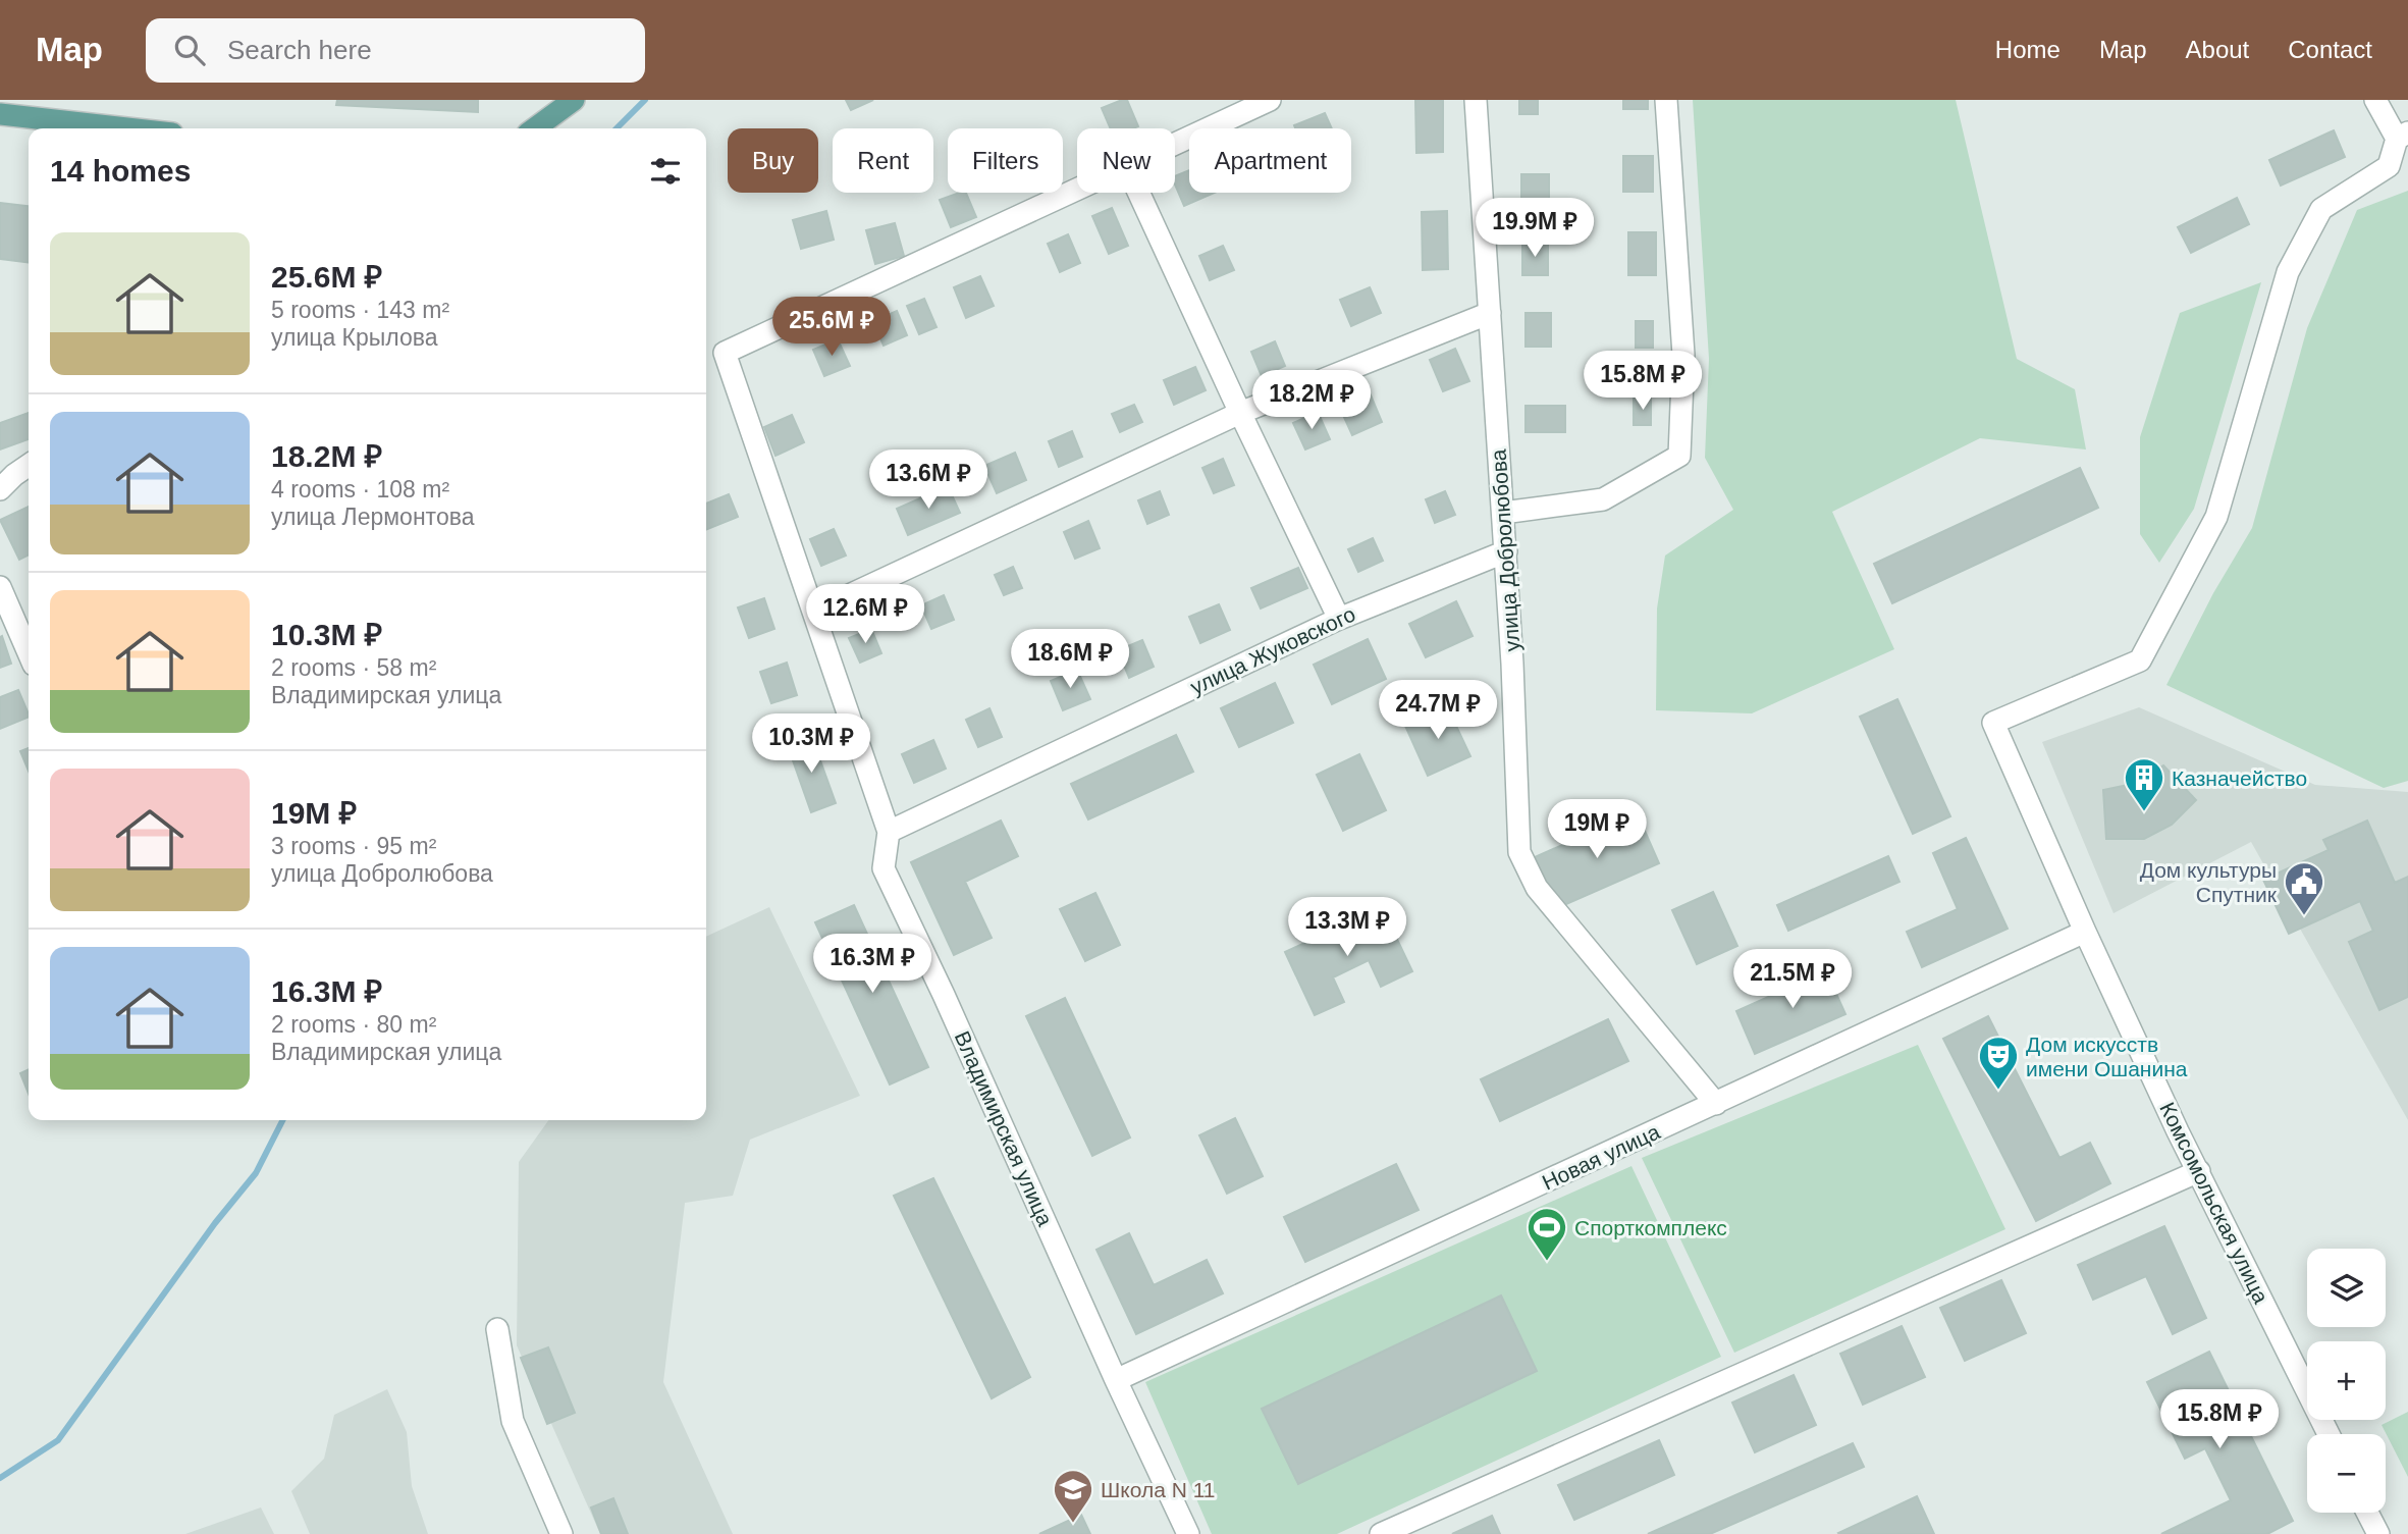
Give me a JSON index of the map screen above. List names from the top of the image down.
{
  "streets": {
    "street": [
      "улица Добролюбова",
      "улица Жуковского",
      "Владимирская улица",
      "Новая улица",
      "Комсомольская улица"
    ]
  },
  "crossings": [
    ["улица Добролюбова", "улица Жуковского"],
    ["улица Добролюбова", "Новая улица"],
    ["улица Жуковского", "Владимирская улица"],
    ["Владимирская улица", "Новая улица"],
    ["Новая улица", "Комсомольская улица"]
  ],
  "places": {
    "building": ["Казначейство"],
    "public building": ["Дом культуры Спутник"],
    "theatre": ["Дом искусств имени Ошанина"],
    "sports": ["Спорткомплекс"],
    "school or university": ["Школа N 11"]
  },
  "page": {
    "header": "Map",
    "search": "Search here",
    "nav": [
      "Home",
      "Map",
      "About",
      "Contact"
    ],
    "chip": [
      "Buy",
      "Rent",
      "Filters",
      "New",
      "Apartment"
    ],
    "heading": "14 homes",
    "price": [
      "19.9M ₽",
      "25.6M ₽",
      "15.8M ₽",
      "18.2M ₽",
      "13.6M ₽",
      "12.6M ₽",
      "18.6M ₽",
      "24.7M ₽",
      "10.3M ₽",
      "19M ₽",
      "13.3M ₽",
      "16.3M ₽",
      "21.5M ₽",
      "15.8M ₽"
    ],
    "list": [
      {
        "name": "25.6M ₽",
        "note": "5 rooms · 143 m² · улица Крылова"
      },
      {
        "name": "18.2M ₽",
        "note": "4 rooms · 108 m² · улица Лермонтова"
      },
      {
        "name": "10.3M ₽",
        "note": "2 rooms · 58 m² · Владимирская улица"
      },
      {
        "name": "19M ₽",
        "note": "3 rooms · 95 m² · улица Добролюбова"
      },
      {
        "name": "16.3M ₽",
        "note": "2 rooms · 80 m² · Владимирская улица"
      }
    ],
    "map_buttons": ["+", "−"]
  }
}
